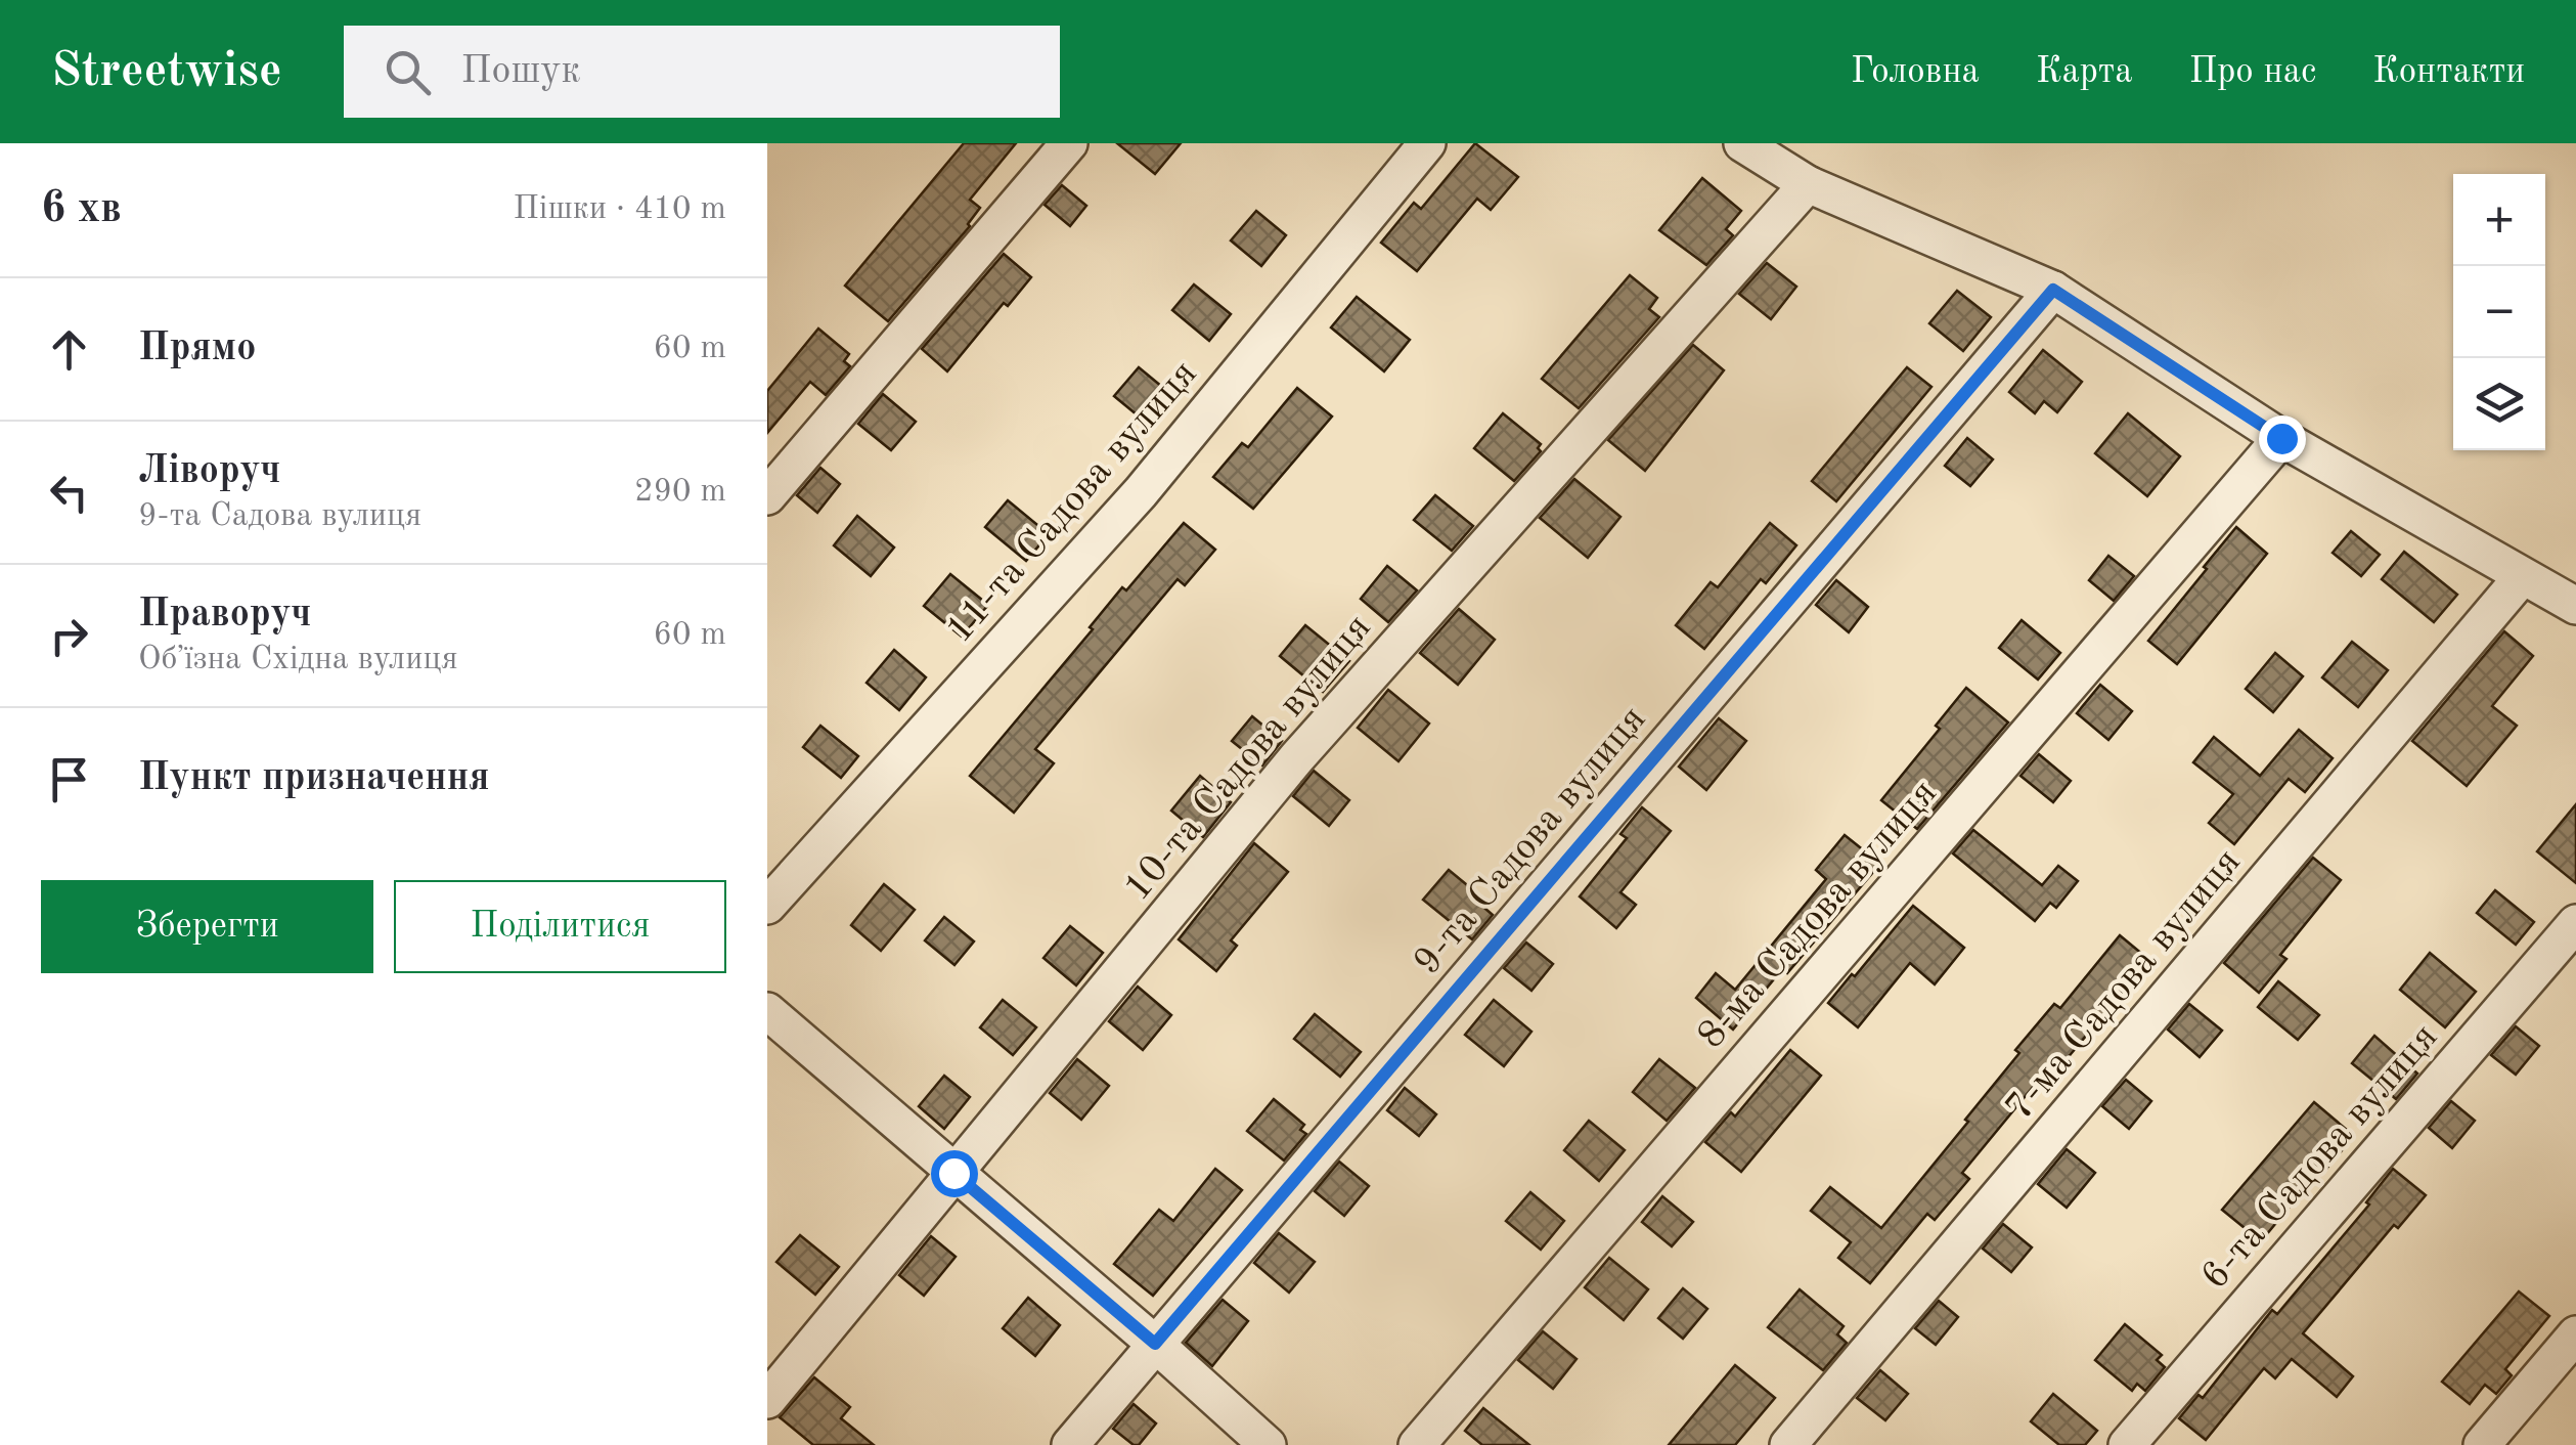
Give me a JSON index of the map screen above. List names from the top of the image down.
{
  "streets": {
    "street": [
      "11-та Садова вулиця",
      "10-та Садова вулиця",
      "9-та Садова вулиця",
      "8-ма Садова вулиця",
      "7-ма Садова вулиця",
      "6-та Садова вулиця"
    ]
  },
  "page": {
    "header": "Streetwise",
    "search": "Пошук",
    "nav": [
      "Головна",
      "Карта",
      "Про нас",
      "Контакти"
    ],
    "heading": ["6 хв", "Пішки · 410 m"],
    "map_buttons": ["+", "−"],
    "list": [
      ["Прямо", "60 m"],
      ["Ліворуч", "9-та Садова вулиця", "290 m"],
      ["Праворуч", "Обʼїзна Східна вулиця", "60 m"],
      "Пункт призначення"
    ],
    "buttons": ["Зберегти", "Поділитися"]
  }
}
